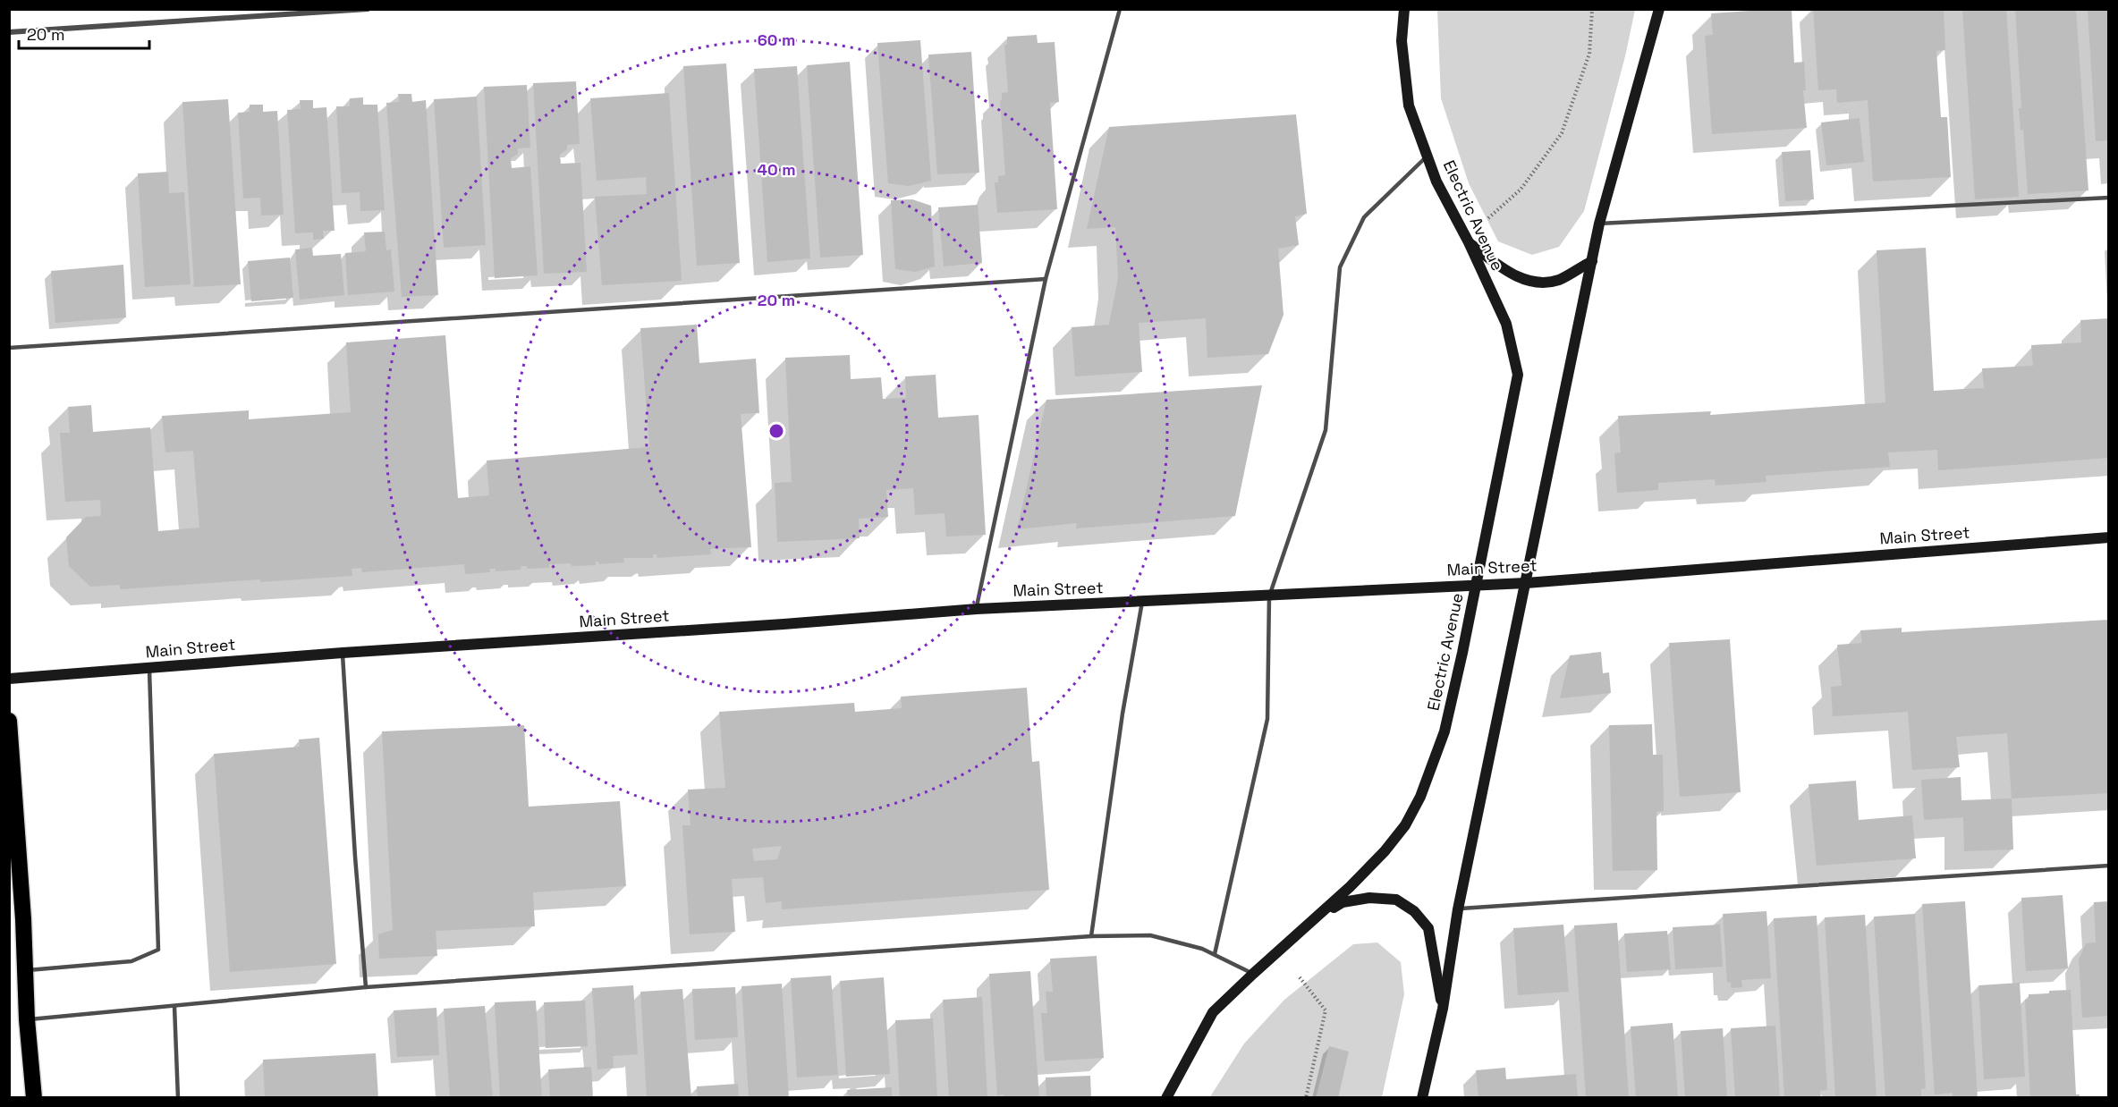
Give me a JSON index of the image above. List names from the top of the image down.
{
  "streets": {
    "main road": ["Electric Avenue", "Main Street"]
  },
  "crossings": [
    ["Electric Avenue", "Main Street"]
  ],
  "scale_bar": "20 m",
  "rings": ["60 m", "40 m", "20 m"]
}
